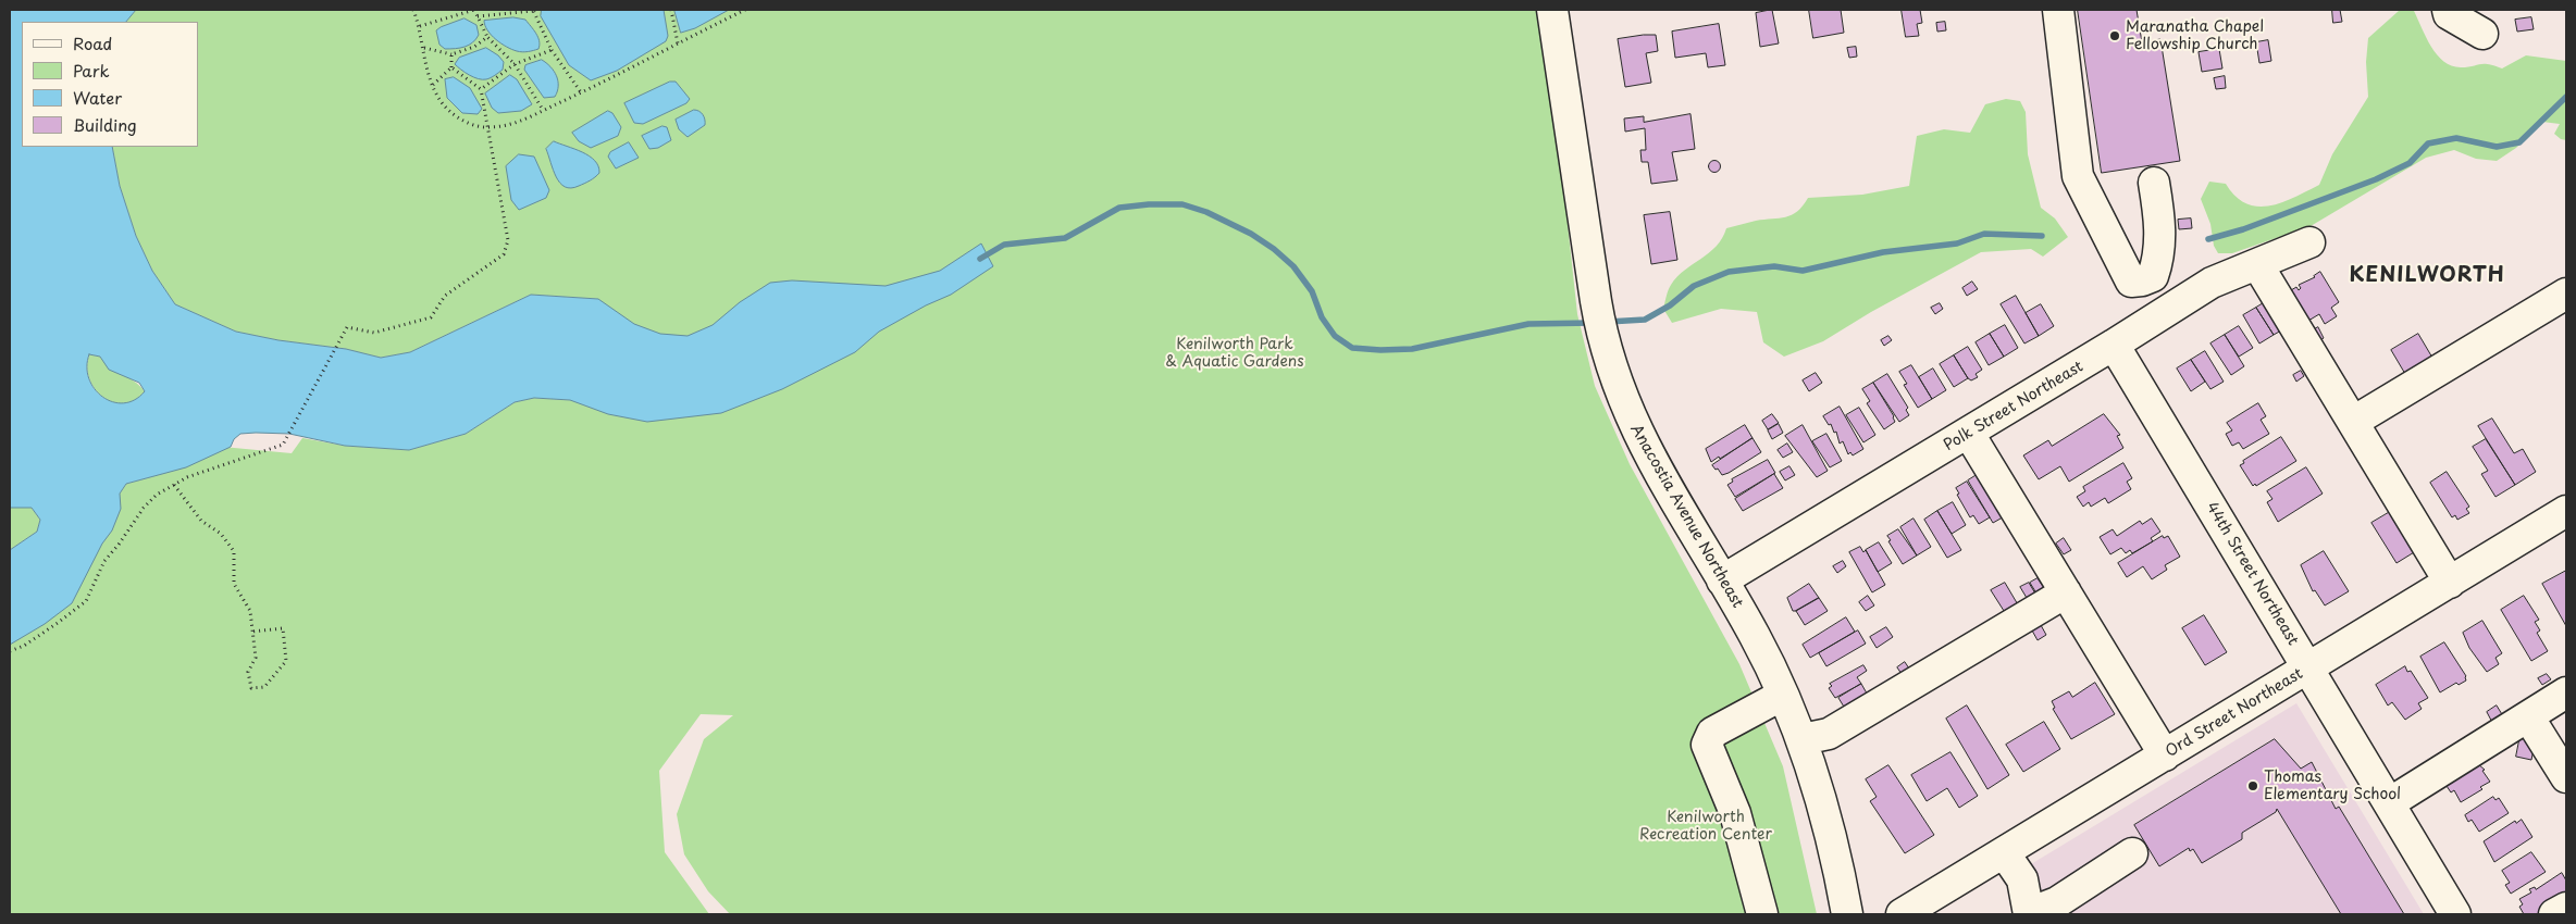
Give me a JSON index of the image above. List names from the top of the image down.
{
  "streets": {
    "street": [
      "Polk Street Northeast",
      "Anacostia Avenue Northeast",
      "44th Street Northeast",
      "Ord Street Northeast"
    ]
  },
  "crossings": [
    ["Polk Street Northeast", "Anacostia Avenue Northeast"],
    ["Polk Street Northeast", "44th Street Northeast"],
    ["44th Street Northeast", "Ord Street Northeast"]
  ],
  "districts": ["KENILWORTH"],
  "parks": ["Kenilworth Park & Aquatic Gardens", "Kenilworth Recreation Center"],
  "places": ["Maranatha Chapel Fellowship Church", "Thomas Elementary School"],
  "legend": [
    "Road",
    "Park",
    "Water",
    "Building"
  ]
}
